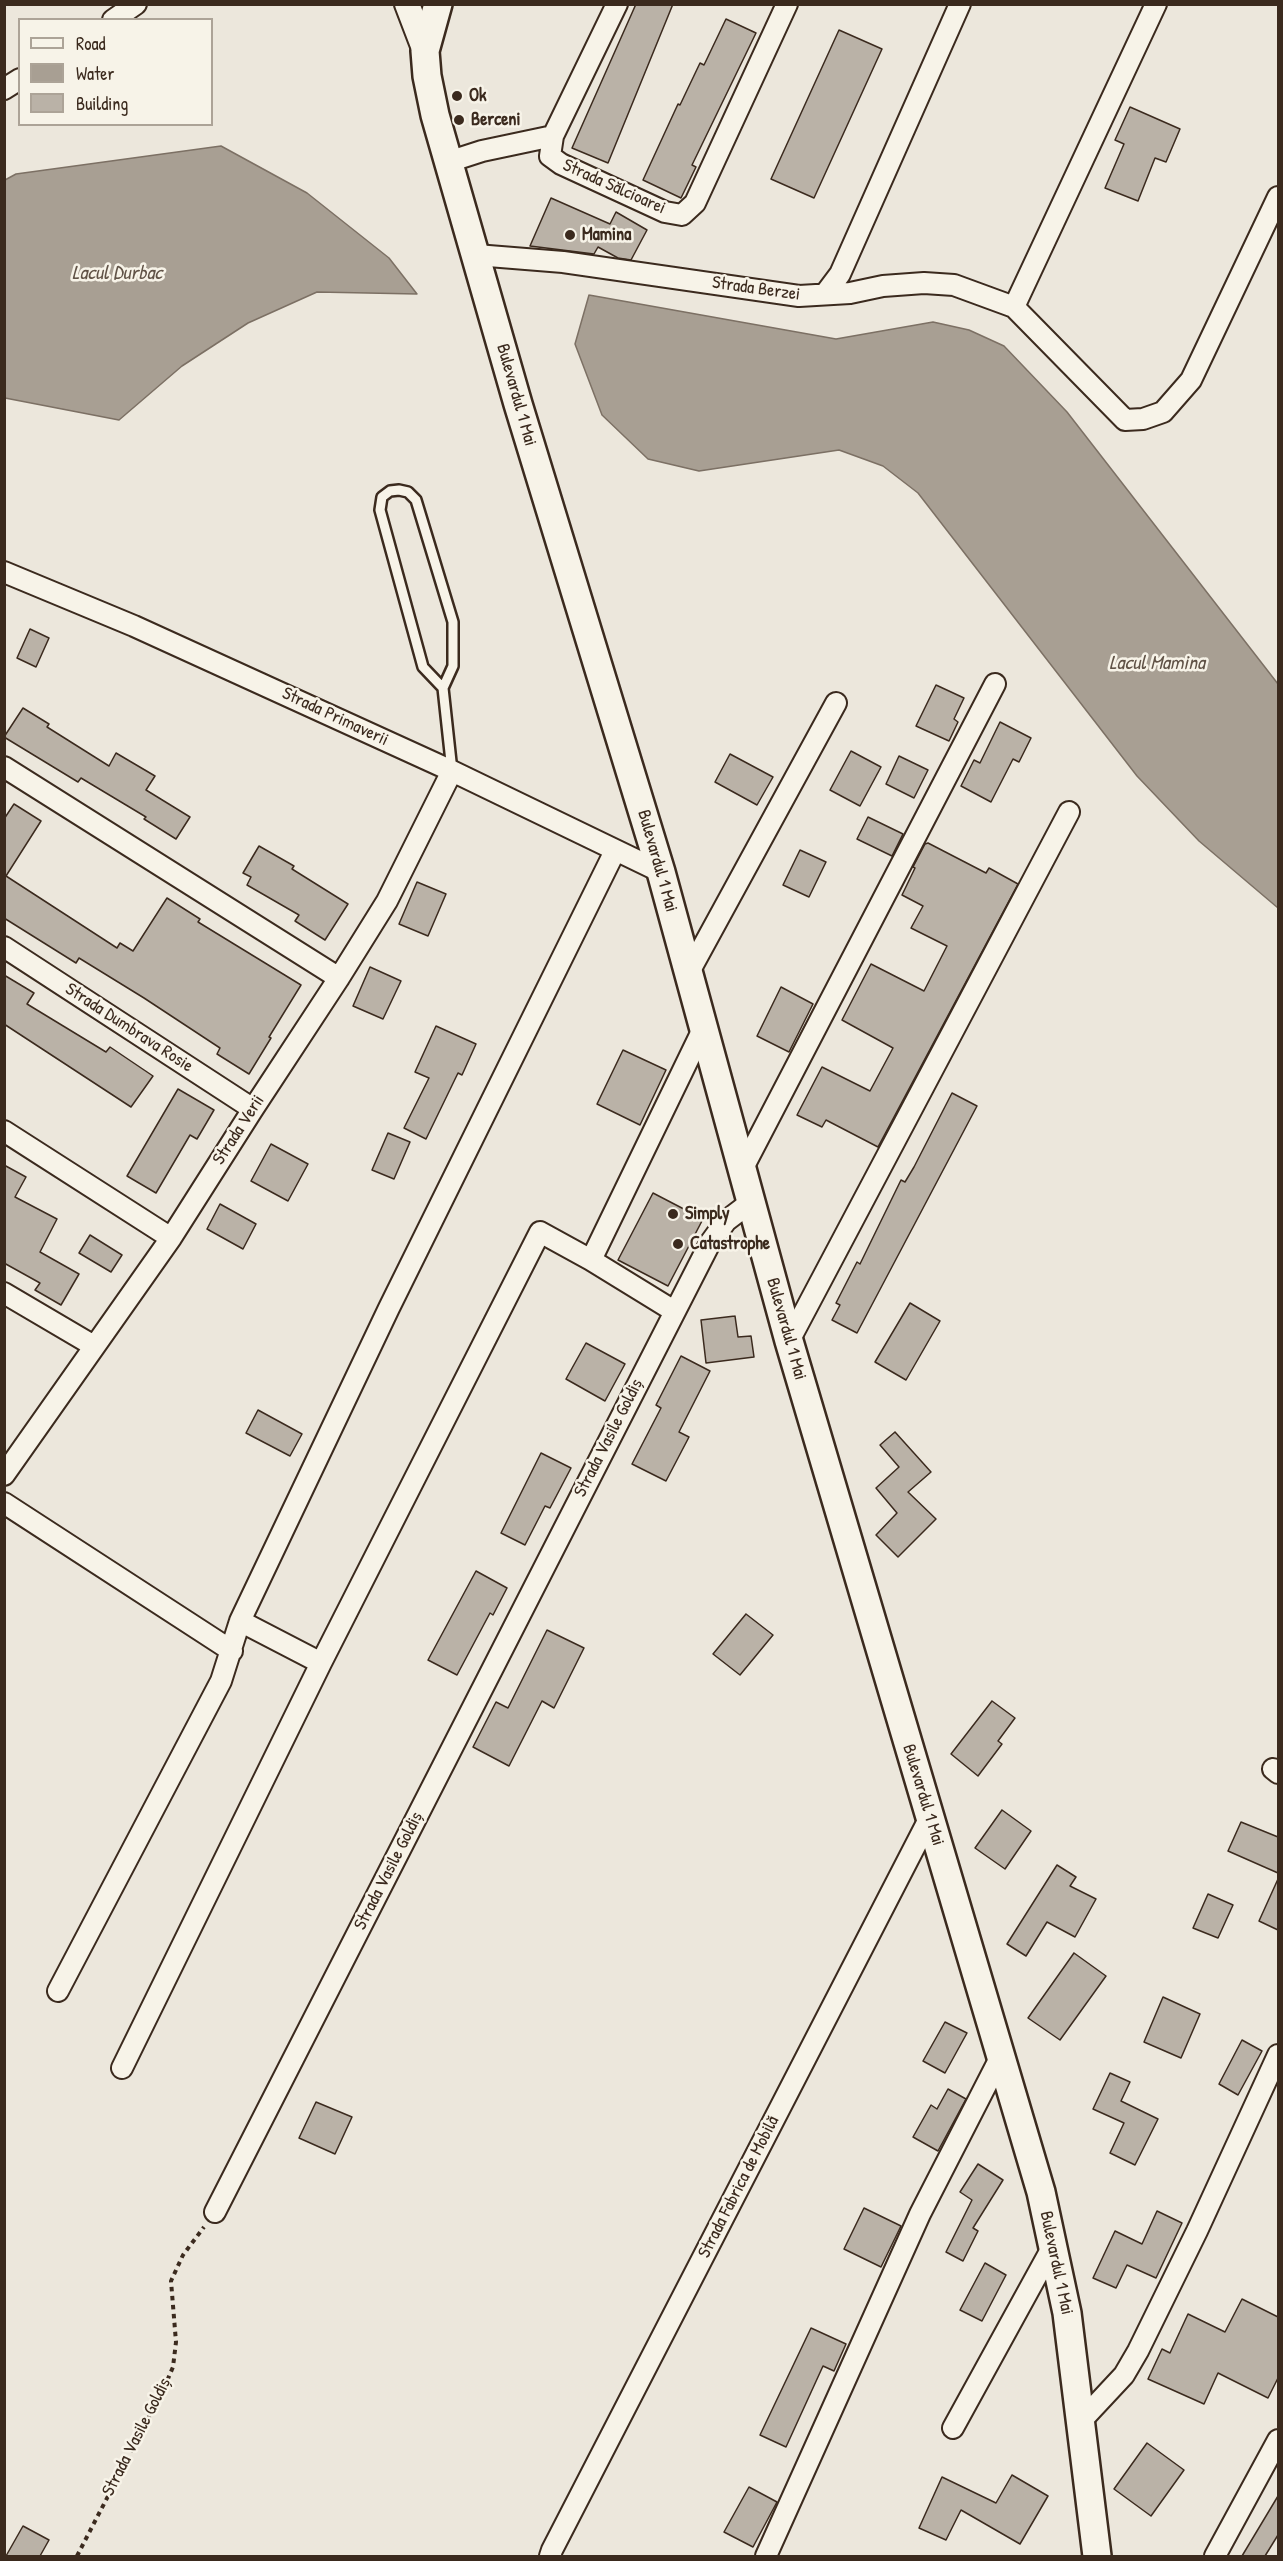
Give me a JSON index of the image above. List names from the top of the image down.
{
  "streets": {
    "main road": ["Bulevardul 1 Mai"],
    "street": [
      "Strada Sălcioarei",
      "Strada Berzei",
      "Strada Primaverii",
      "Strada Dumbrava Rosie",
      "Strada Verii",
      "Strada Vasile Goldiș",
      "Strada Fabrica de Mobilă"
    ]
  },
  "crossings": [
    ["Strada Berzei", "Bulevardul 1 Mai"],
    ["Bulevardul 1 Mai", "Strada Primaverii"],
    ["Bulevardul 1 Mai", "Strada Vasile Goldiș"],
    ["Bulevardul 1 Mai", "Strada Fabrica de Mobilă"],
    ["Strada Primaverii", "Strada Verii"],
    ["Strada Dumbrava Rosie", "Strada Verii"]
  ],
  "water": ["Lacul Durbac", "Lacul Mamina"],
  "places": [
    "Ok",
    "Berceni",
    "Mamina",
    "Simply",
    "Catastrophe"
  ],
  "legend": ["Road", "Water", "Building"]
}
